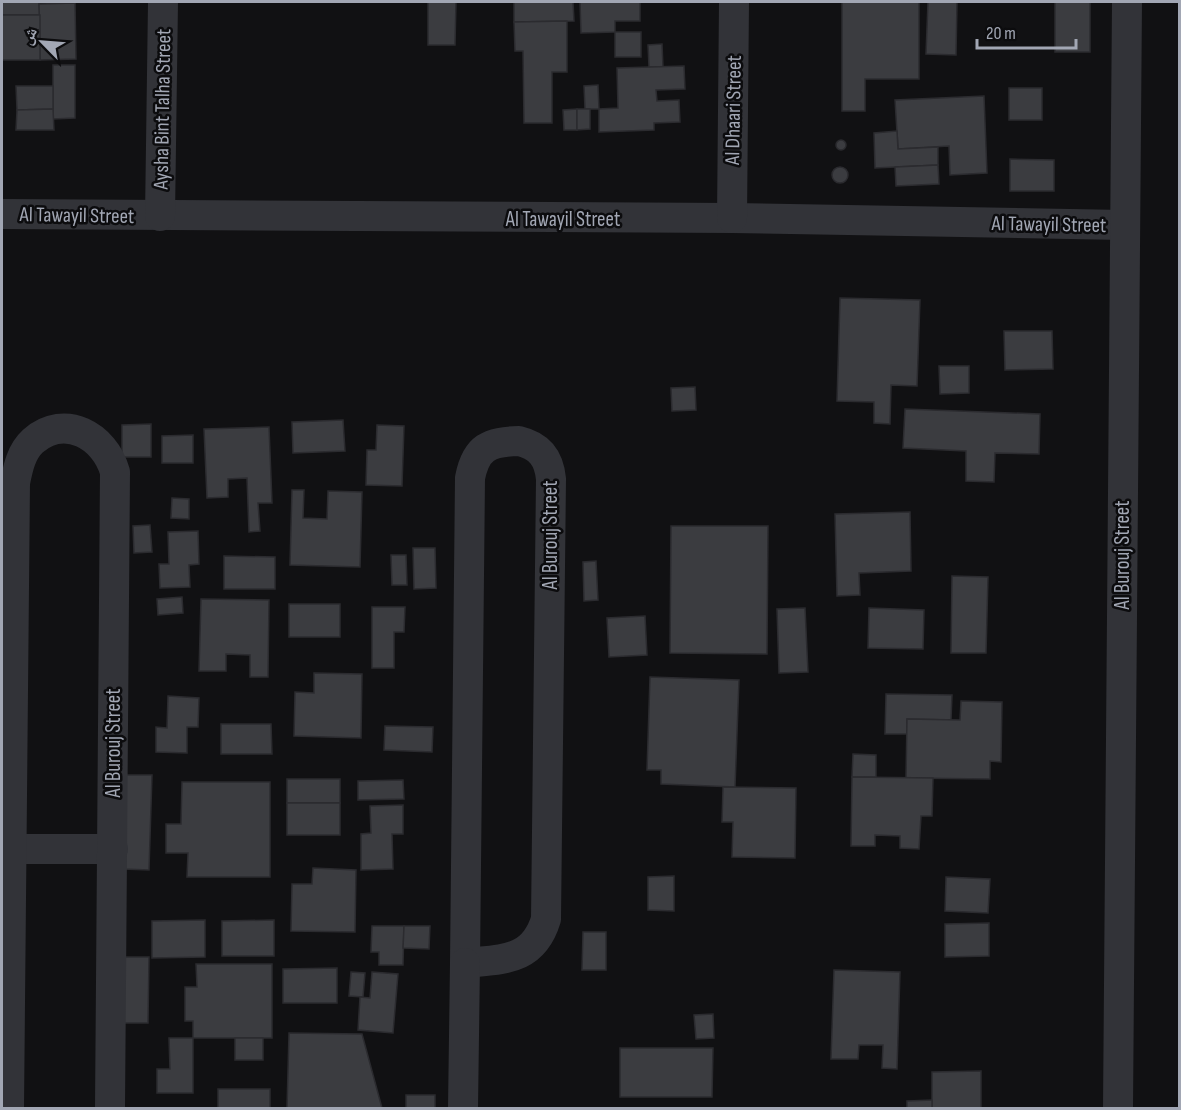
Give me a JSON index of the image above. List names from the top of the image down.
{
  "streets": {
    "street": [
      "Aysha Bint Talha Street",
      "Al Dhaari Street",
      "Al Tawayil Street",
      "Al Burouj Street"
    ]
  },
  "crossings": [
    ["Aysha Bint Talha Street", "Al Tawayil Street"],
    ["Al Dhaari Street", "Al Tawayil Street"],
    ["Al Tawayil Street", "Al Burouj Street"]
  ],
  "scale_bar": "20 m",
  "north": "top left"
}
